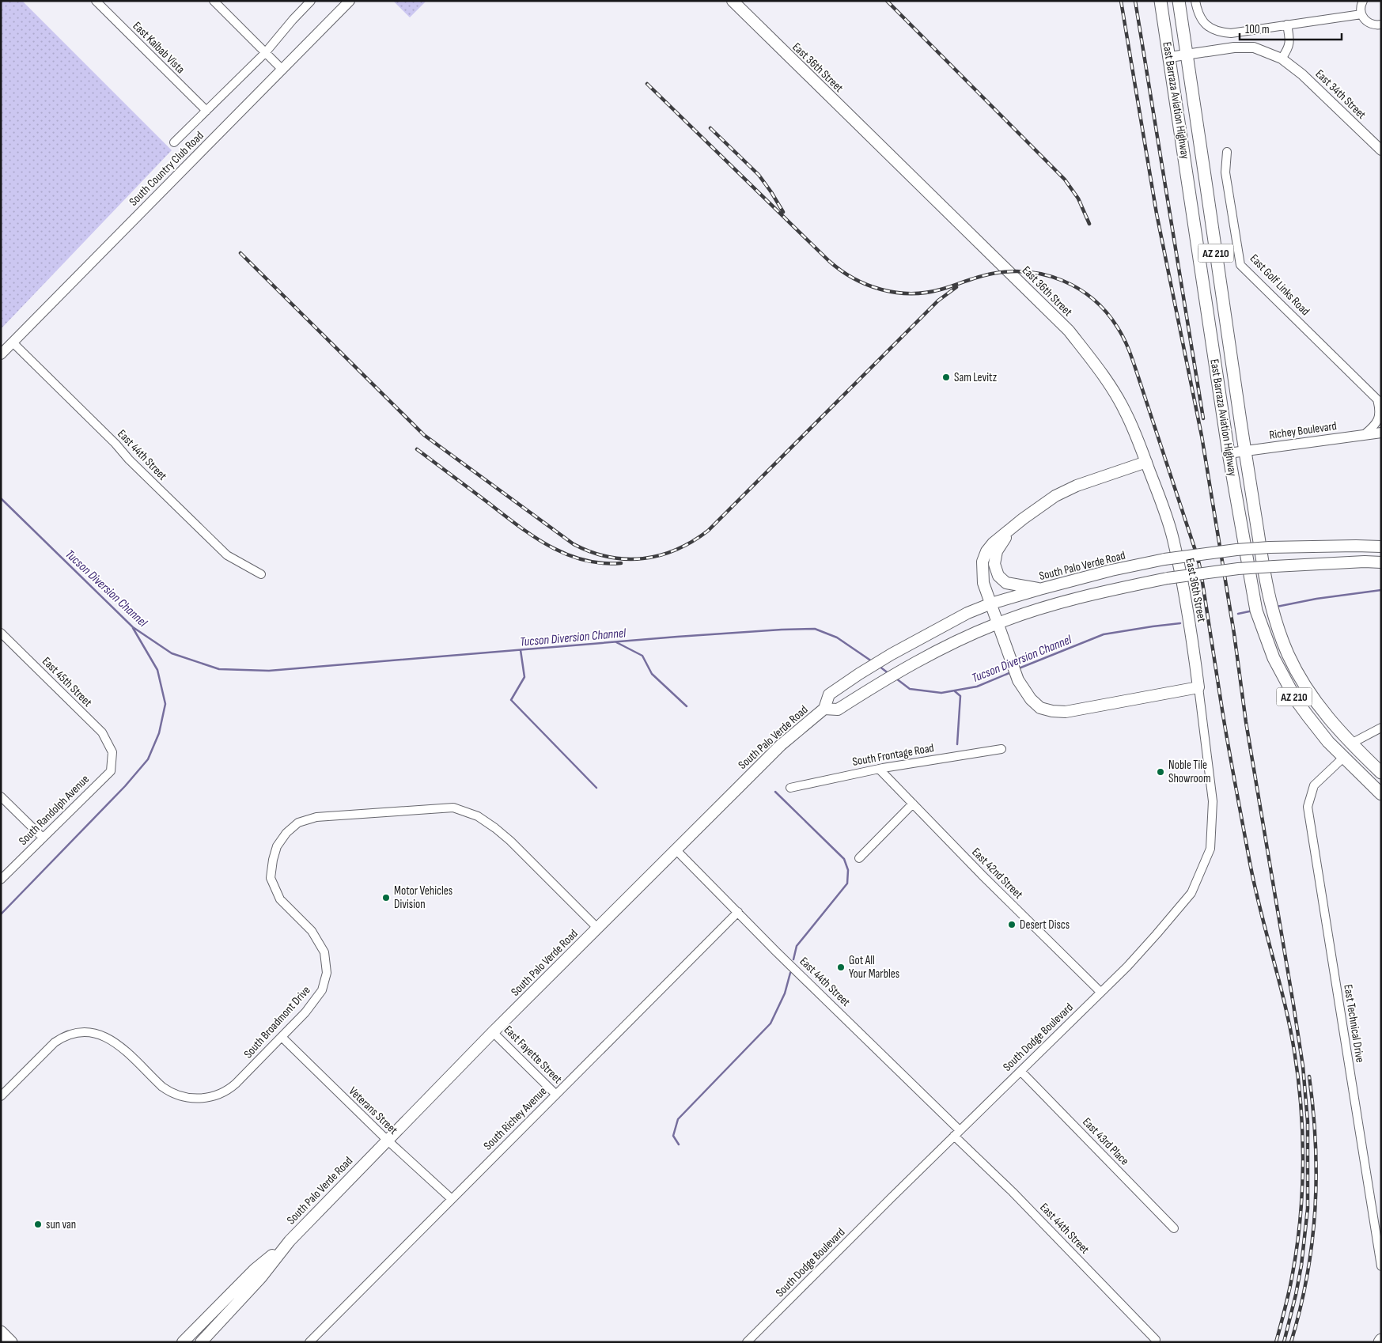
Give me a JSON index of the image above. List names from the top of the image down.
{
  "streets": {
    "main road": [
      "East 36th Street",
      "East Barraza Aviation Highway",
      "AZ 210",
      "South Palo Verde Road"
    ],
    "street": [
      "East Kaibab Vista",
      "East 34th Street",
      "South Country Club Road",
      "East Golf Links Road",
      "Richey Boulevard",
      "East 44th Street",
      "East 45th Street",
      "South Frontage Road",
      "South Randolph Avenue",
      "East 42nd Street",
      "South Broadmont Drive",
      "East Technical Drive",
      "South Dodge Boulevard",
      "East Fayette Street",
      "Veterans Street",
      "South Richey Avenue",
      "East 43rd Place"
    ]
  },
  "crossings": [
    ["East Kaibab Vista", "South Country Club Road"],
    ["East 36th Street", "South Dodge Boulevard"],
    ["East 34th Street", "East Barraza Aviation Highway"],
    ["East Barraza Aviation Highway", "AZ 210"],
    ["East Barraza Aviation Highway", "Richey Boulevard"],
    ["East Barraza Aviation Highway", "East Technical Drive"],
    ["South Country Club Road", "East 44th Street"],
    ["East 44th Street", "South Palo Verde Road"],
    ["East 44th Street", "South Dodge Boulevard"],
    ["East 44th Street", "South Richey Avenue"],
    ["South Palo Verde Road", "South Broadmont Drive"],
    ["South Palo Verde Road", "East Fayette Street"],
    ["South Palo Verde Road", "Veterans Street"],
    ["East 45th Street", "South Randolph Avenue"],
    ["South Frontage Road", "East 42nd Street"],
    ["East 42nd Street", "South Dodge Boulevard"],
    ["South Broadmont Drive", "Veterans Street"],
    ["South Dodge Boulevard", "East 43rd Place"],
    ["East Fayette Street", "South Richey Avenue"],
    ["Veterans Street", "South Richey Avenue"]
  ],
  "water": ["Tucson Diversion Channel"],
  "places": [
    "Sam Levitz",
    "Noble Tile Showroom",
    "Motor Vehicles Division",
    "Desert Discs",
    "Got All Your Marbles",
    "sun van"
  ],
  "scale_bar": "100 m"
}
